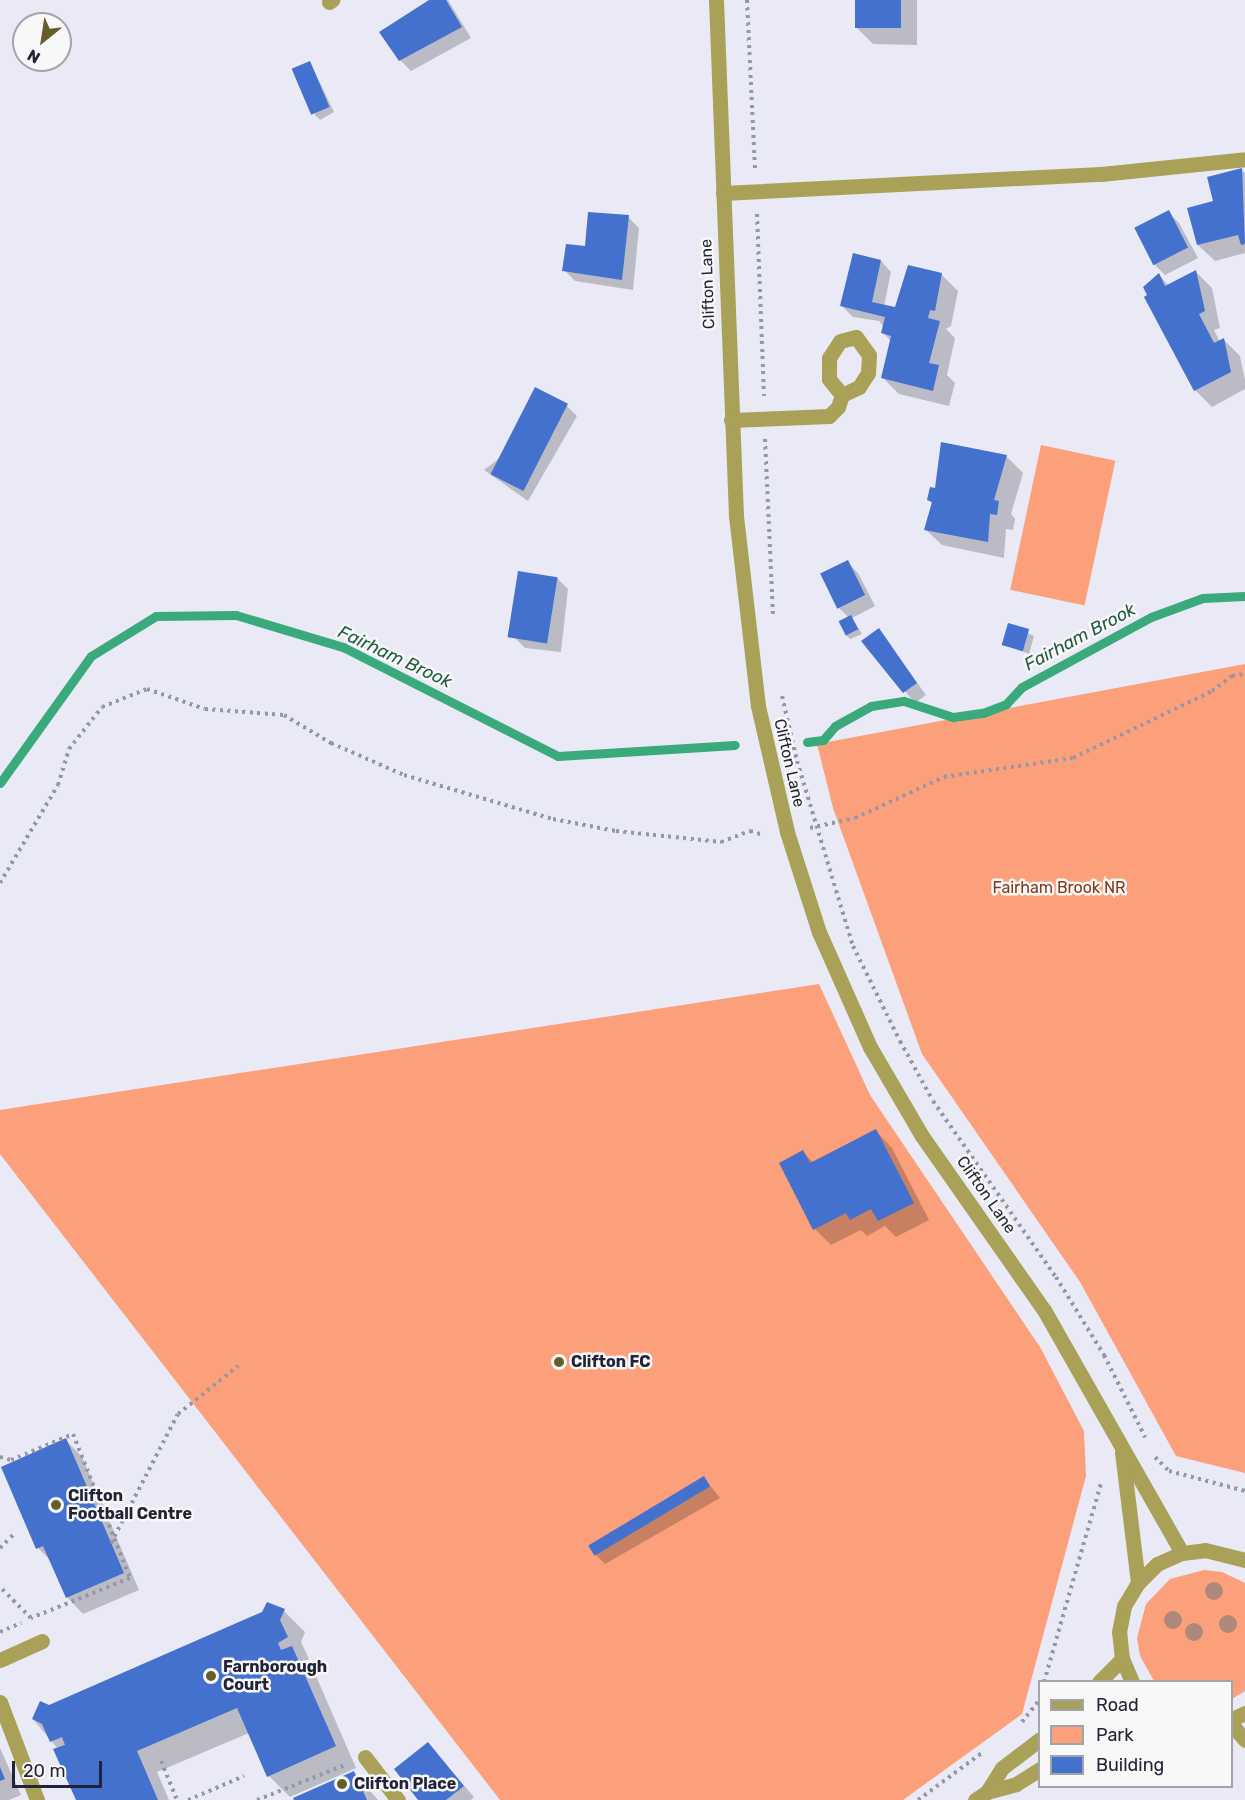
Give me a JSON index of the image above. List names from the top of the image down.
{
  "streets": {
    "street": ["Clifton Lane"]
  },
  "water": ["Fairham Brook"],
  "parks": ["Fairham Brook NR"],
  "places": [
    "Clifton FC",
    "Clifton Football Centre",
    "Farnborough Court",
    "Clifton Place"
  ],
  "legend": ["Road", "Park", "Building"],
  "scale_bar": "20 m",
  "north": "bottom left"
}
